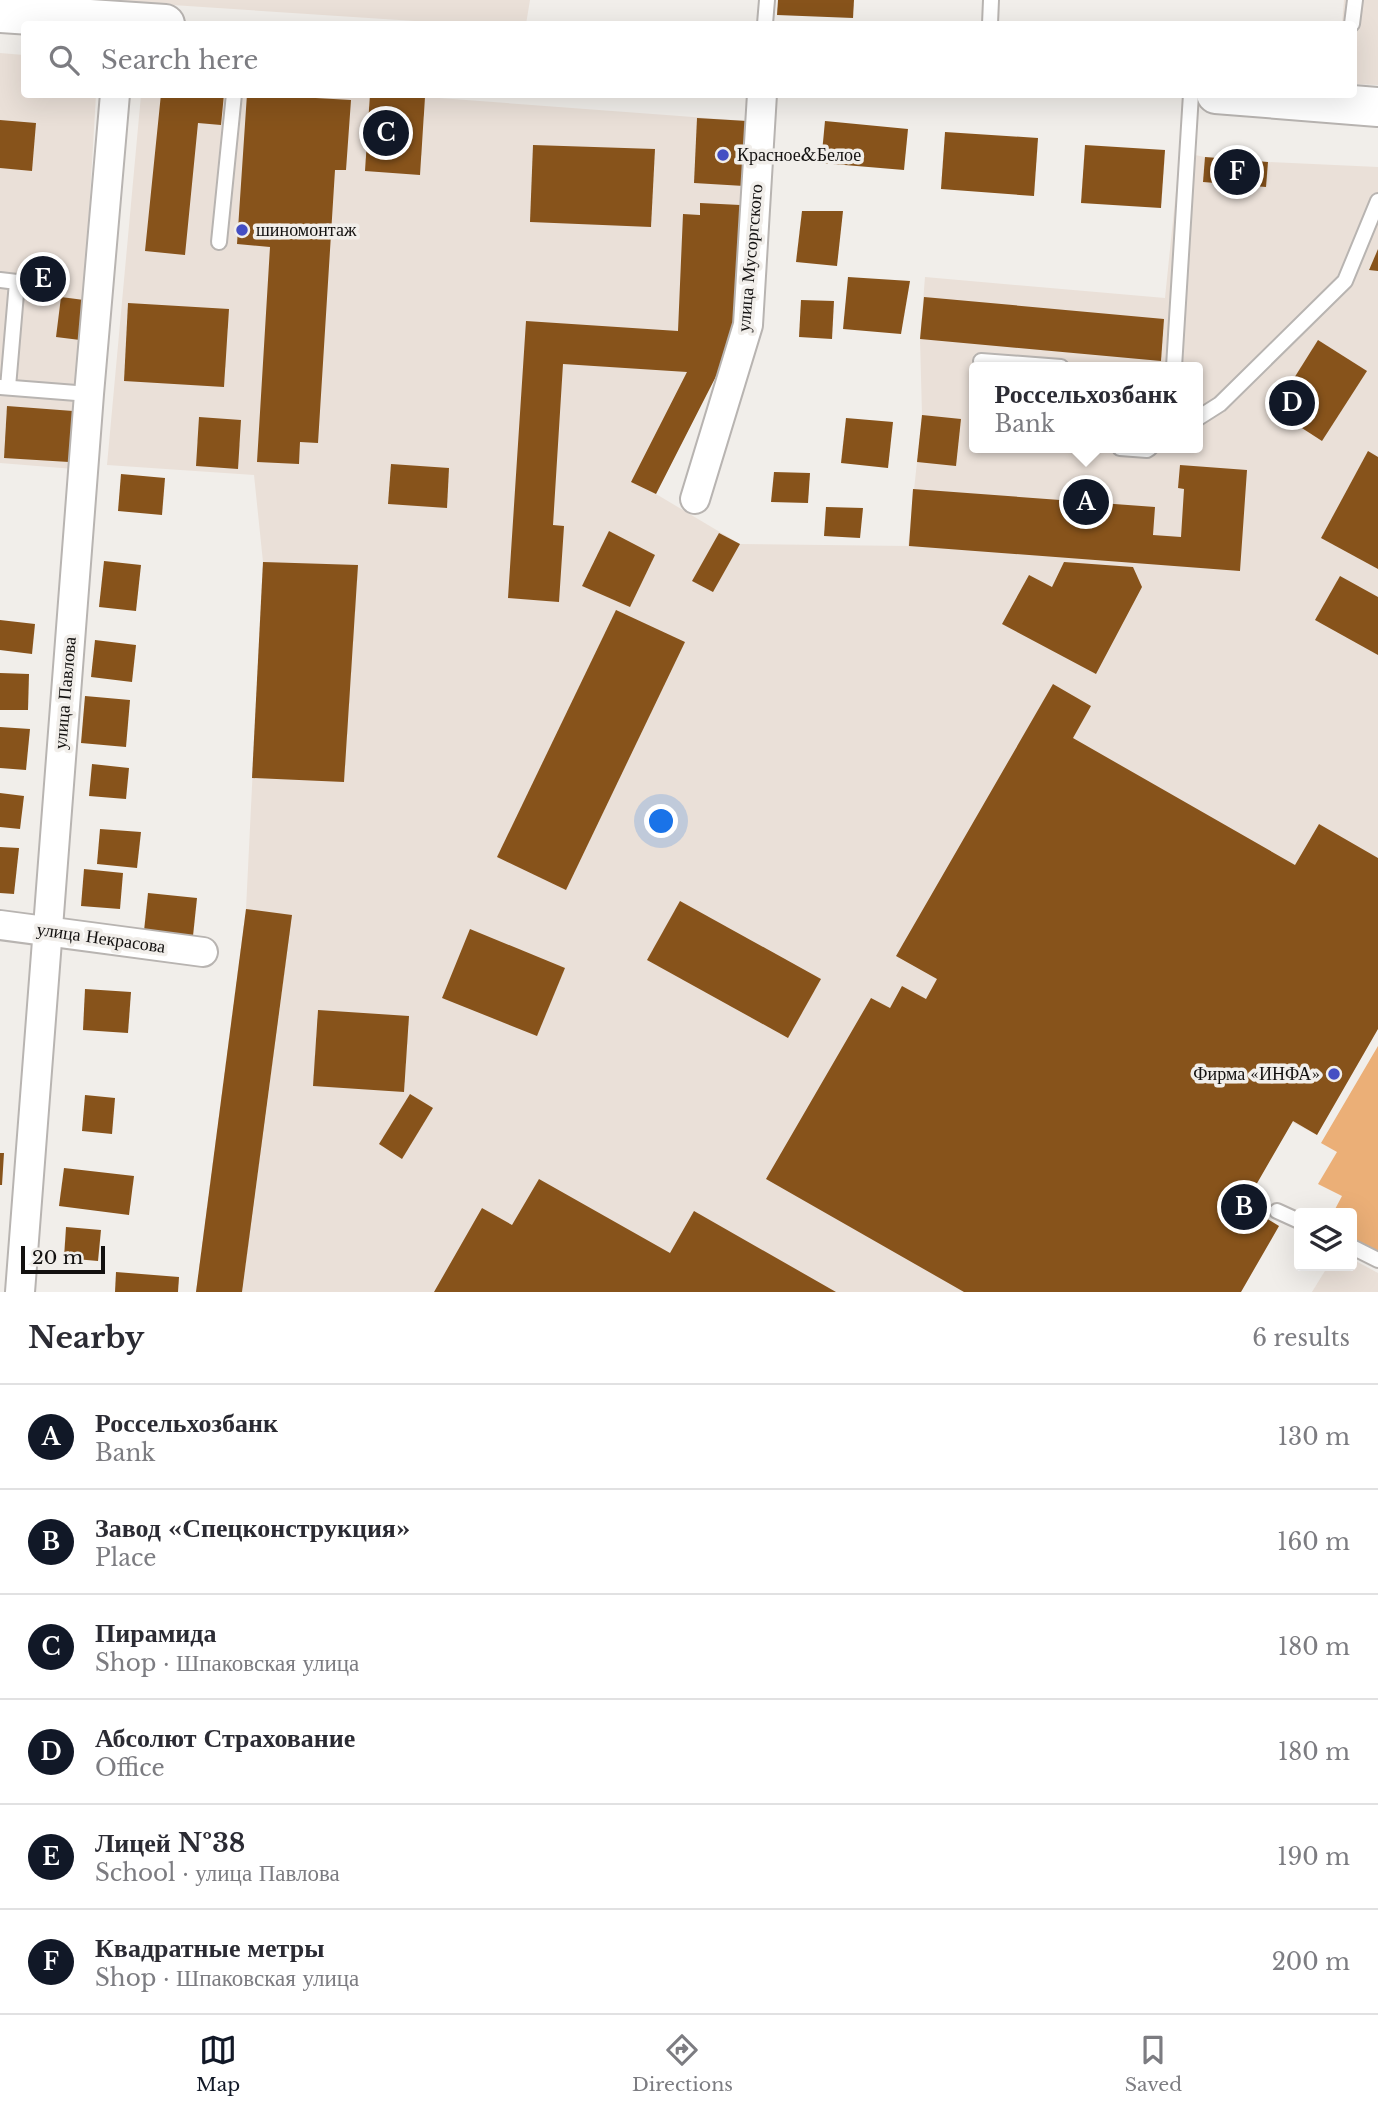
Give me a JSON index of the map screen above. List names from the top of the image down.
{
  "streets": {
    "street": ["улица Мусоргского", "улица Павлова", "улица Некрасова"]
  },
  "crossings": [
    ["улица Павлова", "улица Некрасова"]
  ],
  "places": ["Красное&Белое", "шиномонтаж", "Фирма «ИНФА»"],
  "scale_bar": "20 m",
  "page": {
    "search": "Search here",
    "pins": [
      "C",
      "F",
      "E",
      "D",
      "A",
      "B"
    ],
    "popup": ["Россельхозбанк", "Bank"],
    "scale": "20 m",
    "heading": ["Nearby", "6 results"],
    "list": [
      {
        "mark": "A",
        "name": "Россельхозбанк",
        "note": "Bank",
        "value": "130 m"
      },
      {
        "mark": "B",
        "name": "Завод «Спецконструкция»",
        "note": "Place",
        "value": "160 m"
      },
      {
        "mark": "C",
        "name": "Пирамида",
        "note": "Shop · Шпаковская улица",
        "value": "180 m"
      },
      {
        "mark": "D",
        "name": "Абсолют Страхование",
        "note": "Office",
        "value": "180 m"
      },
      {
        "mark": "E",
        "name": "Лицей №38",
        "note": "School · улица Павлова",
        "value": "190 m"
      },
      {
        "mark": "F",
        "name": "Квадратные метры",
        "note": "Shop · Шпаковская улица",
        "value": "200 m"
      }
    ],
    "nav": ["Map", "Directions", "Saved"]
  }
}
